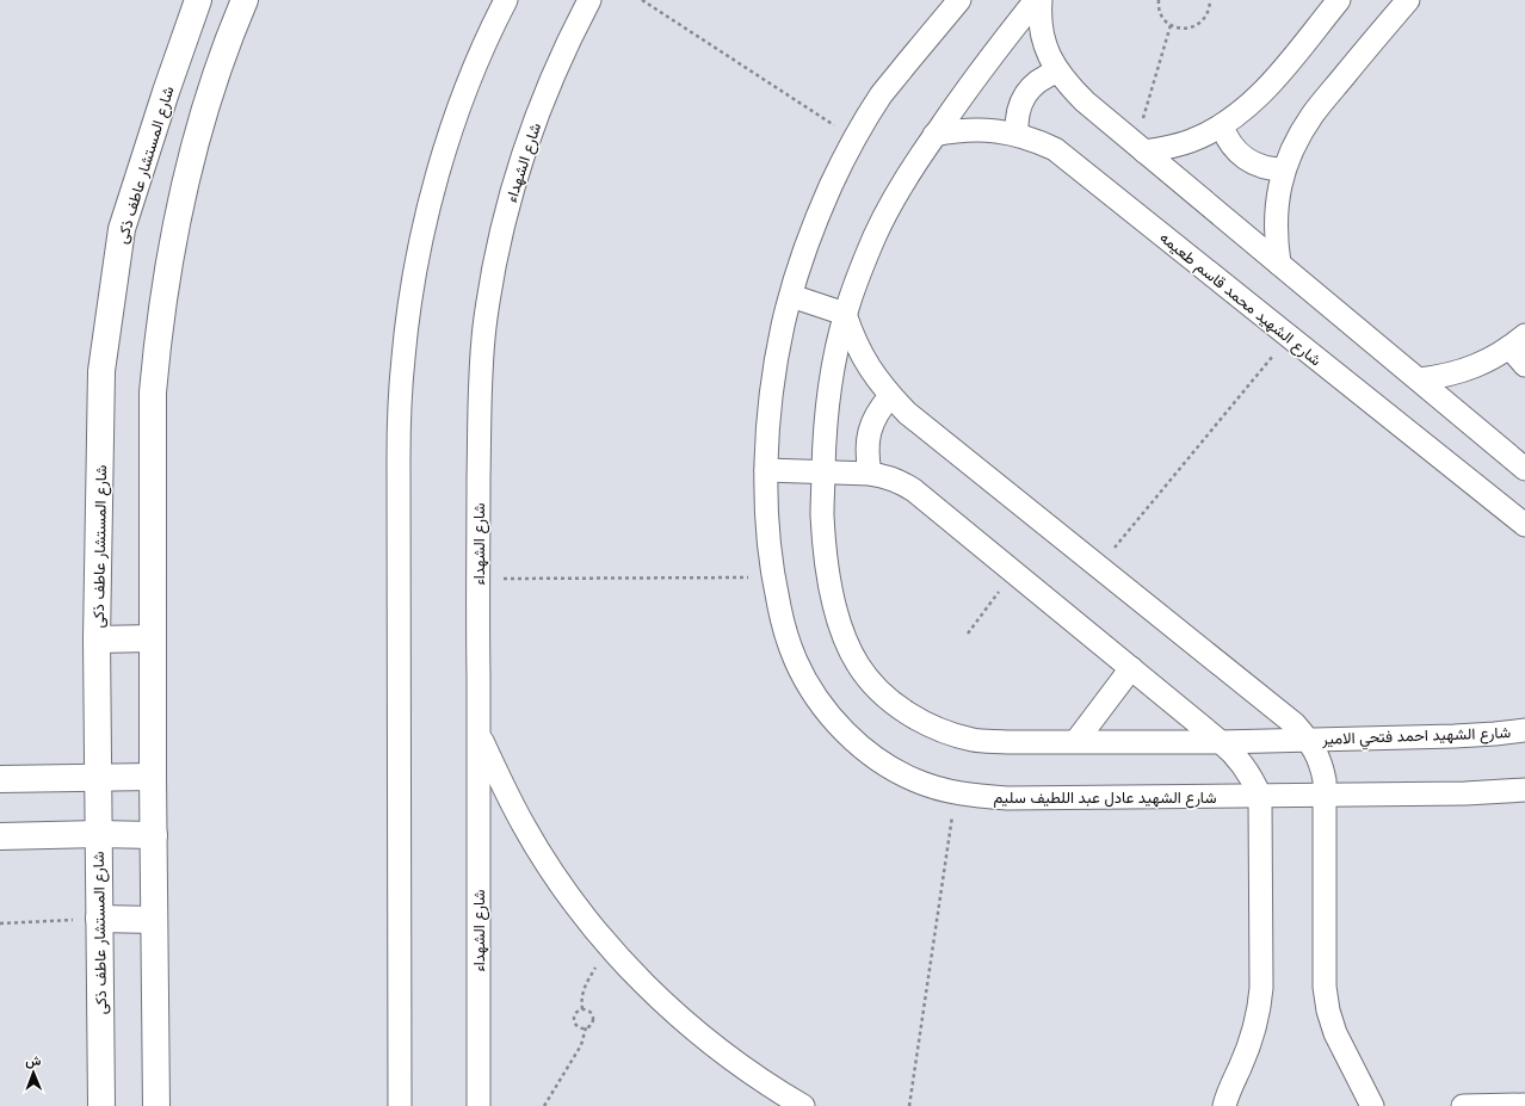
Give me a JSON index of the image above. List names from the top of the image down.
{
  "streets": {
    "street": [
      "شارع الشهداء",
      "شارع المستشار عاطف ذكى",
      "شارع الشهيد محمد قاسم طعيمه",
      "شارع الشهيد احمد فتحي الامير",
      "شارع الشهيد عادل عبد اللطيف سليم"
    ]
  },
  "north": "top"
}
